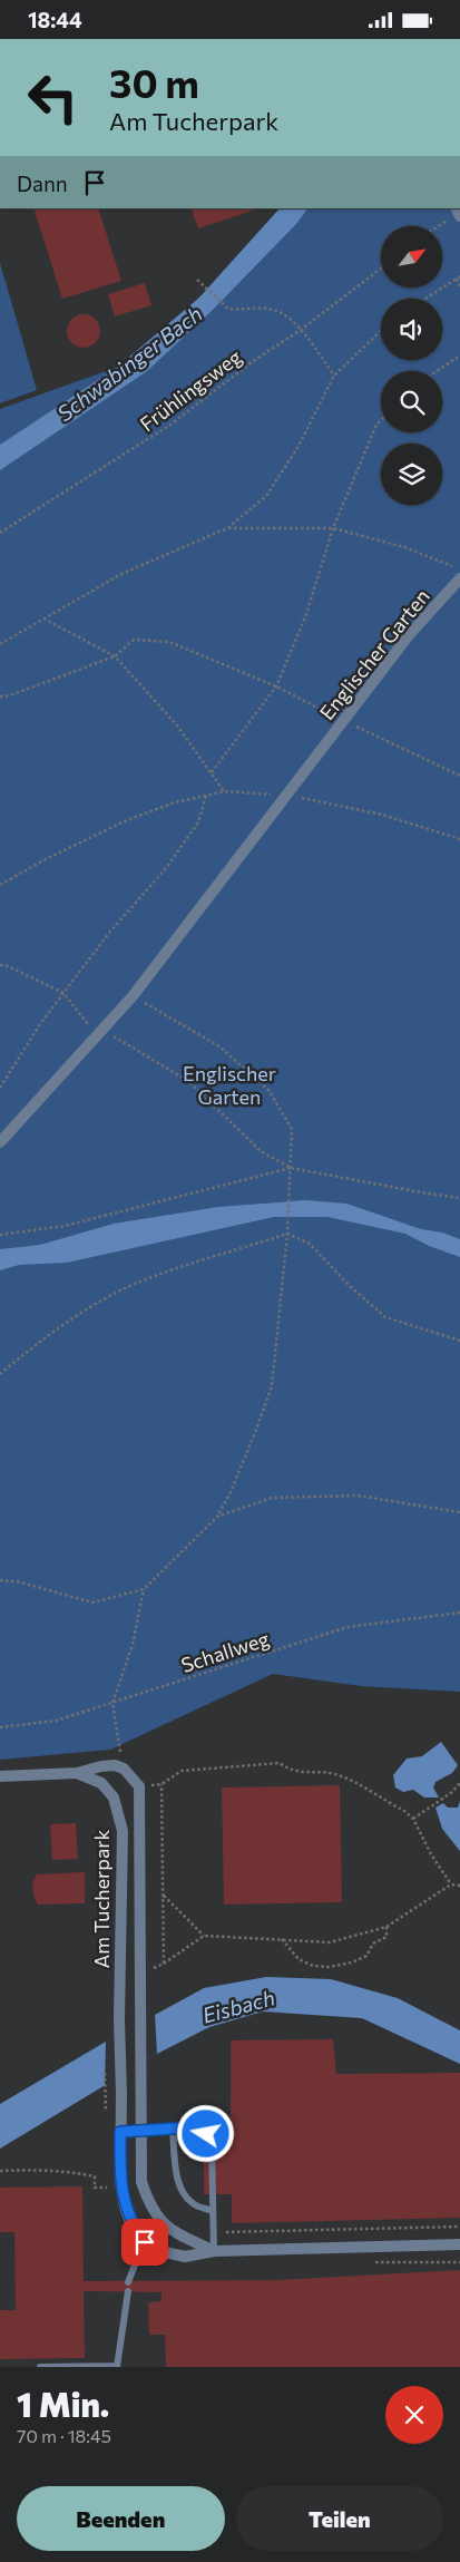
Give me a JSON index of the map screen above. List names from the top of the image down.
{
  "streets": {
    "street": ["Englischer Garten", "Am Tucherpark"],
    "path": ["Frühlingsweg", "Schallweg"]
  },
  "water": ["Schwabinger Bach", "Eisbach"],
  "parks": ["Englischer Garten"],
  "north": "top right",
  "page": {
    "status": "18:44",
    "turn": ["30 m", "Am Tucherpark"],
    "then": "Dann",
    "heading": ["1 Min.", "70 m · 18:45"],
    "buttons": ["Beenden", "Teilen"]
  }
}
